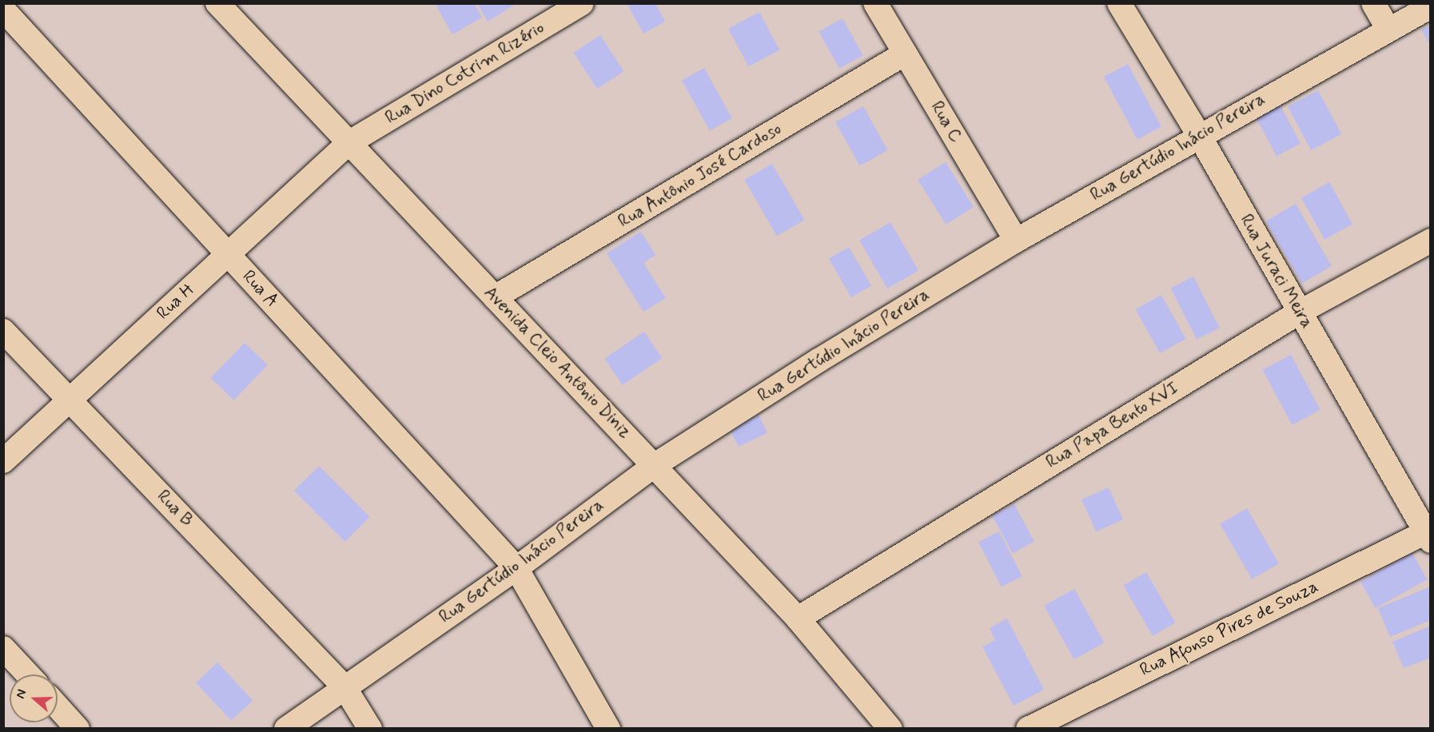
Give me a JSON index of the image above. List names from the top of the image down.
{
  "streets": {
    "street": [
      "Rua Dino Cotrim Rizério",
      "Rua C",
      "Rua Gertúdio Inácio Pereira",
      "Rua Antônio José Cardoso",
      "Rua Juraci Meira",
      "Rua A",
      "Rua H",
      "Avenida Cleio Antônio Diniz",
      "Rua Papa Bento XVI",
      "Rua B",
      "Rua Afonso Pires de Souza"
    ]
  },
  "crossings": [
    ["Rua Dino Cotrim Rizério", "Rua H"],
    ["Rua Dino Cotrim Rizério", "Avenida Cleio Antônio Diniz"],
    ["Rua C", "Rua Gertúdio Inácio Pereira"],
    ["Rua C", "Rua Antônio José Cardoso"],
    ["Rua Gertúdio Inácio Pereira", "Rua Juraci Meira"],
    ["Rua Gertúdio Inácio Pereira", "Rua A"],
    ["Rua Gertúdio Inácio Pereira", "Avenida Cleio Antônio Diniz"],
    ["Rua Gertúdio Inácio Pereira", "Rua B"],
    ["Rua Antônio José Cardoso", "Avenida Cleio Antônio Diniz"],
    ["Rua Juraci Meira", "Rua Papa Bento XVI"],
    ["Rua Juraci Meira", "Rua Afonso Pires de Souza"],
    ["Rua A", "Rua H"],
    ["Rua H", "Avenida Cleio Antônio Diniz"],
    ["Rua H", "Rua B"],
    ["Avenida Cleio Antônio Diniz", "Rua Papa Bento XVI"]
  ],
  "north": "left"
}
